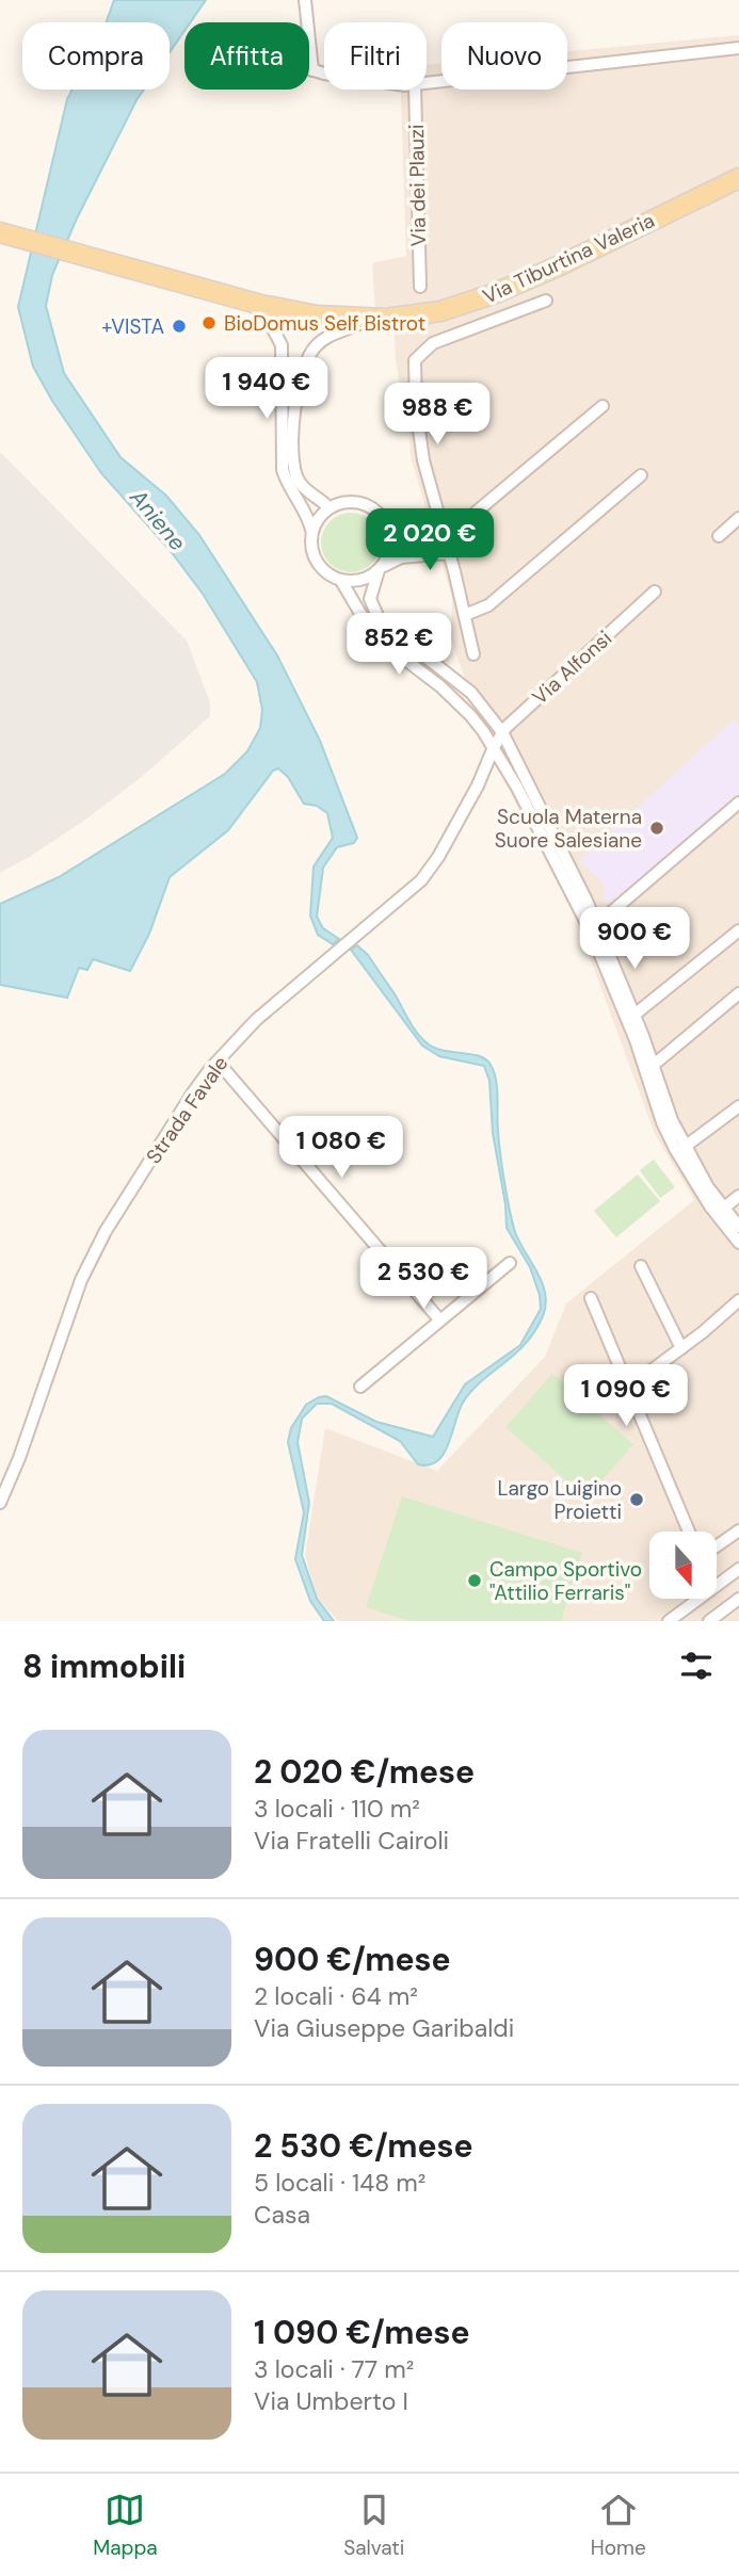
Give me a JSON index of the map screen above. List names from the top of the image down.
{
  "streets": {
    "main road": ["Via Tiburtina Valeria"],
    "street": ["Via dei Plauzi", "Via Alfonsi", "Strada Favale"]
  },
  "crossings": [
    ["Via Alfonsi", "Strada Favale"]
  ],
  "water": ["Aniene"],
  "places": [
    "BioDomus Self Bistrot",
    "+VISTA",
    "Scuola Materna Suore Salesiane",
    "Largo Luigino Proietti",
    "Campo Sportivo \"Attilio Ferraris\""
  ],
  "north": "bottom",
  "page": {
    "chip": [
      "Compra",
      "Affitta",
      "Filtri",
      "Nuovo"
    ],
    "price": [
      "1 940 €",
      "988 €",
      "2 020 €",
      "852 €",
      "900 €",
      "1 080 €",
      "2 530 €",
      "1 090 €"
    ],
    "heading": "8 immobili",
    "list": [
      {
        "name": "2 020 €/mese",
        "note": "3 locali · 110 m² · Via Fratelli Cairoli"
      },
      {
        "name": "900 €/mese",
        "note": "2 locali · 64 m² · Via Giuseppe Garibaldi"
      },
      {
        "name": "2 530 €/mese",
        "note": "5 locali · 148 m² · Casa"
      },
      {
        "name": "1 090 €/mese",
        "note": "3 locali · 77 m² · Via Umberto I"
      }
    ],
    "tabs": ["Mappa", "Salvati", "Home"]
  }
}
